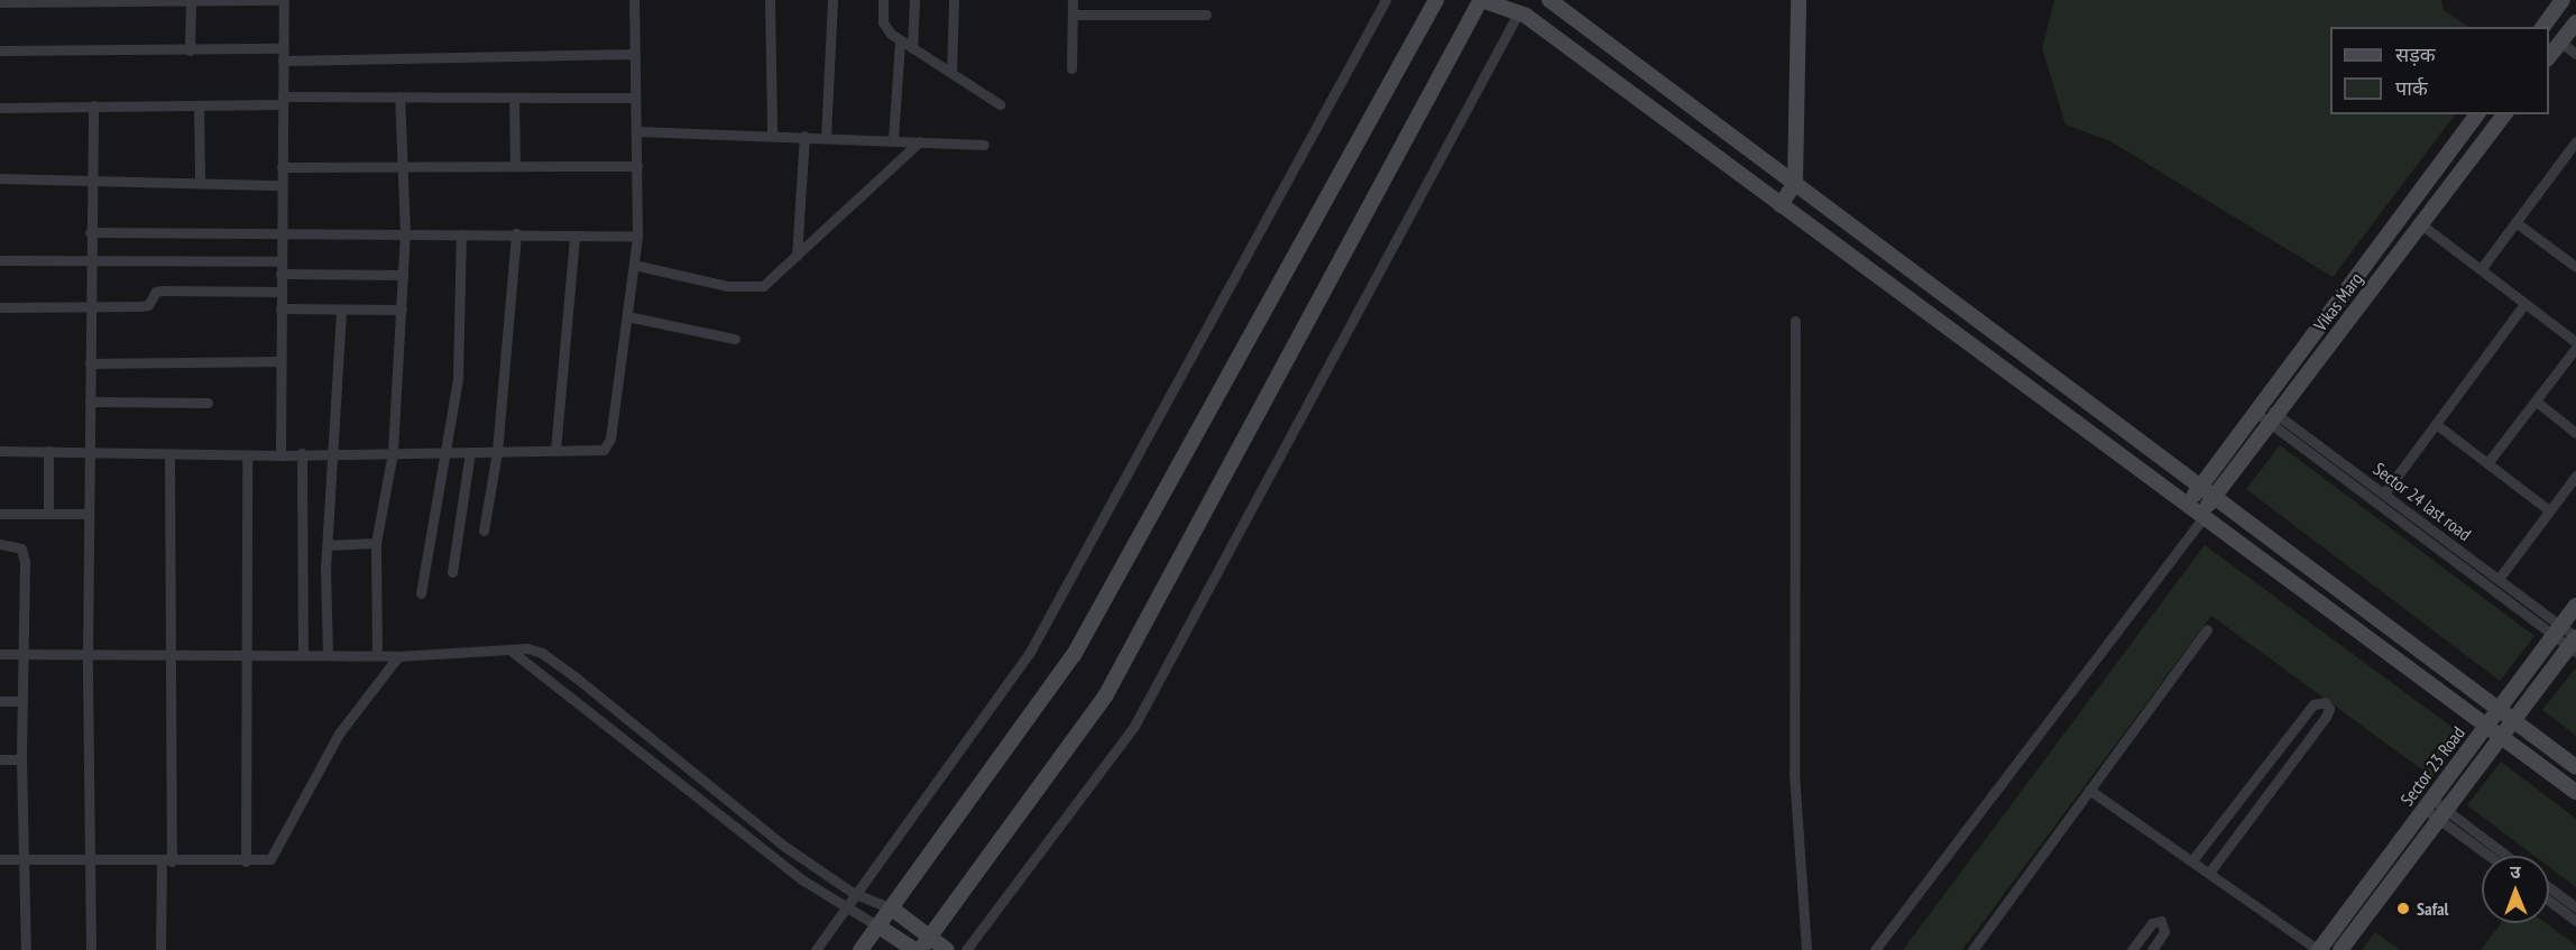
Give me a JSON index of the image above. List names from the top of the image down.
{
  "streets": {
    "street": ["Vikas Marg", "Sector 24 last road", "Sector 23 Road"]
  },
  "crossings": [
    ["Vikas Marg", "Sector 24 last road"],
    ["Sector 24 last road", "Sector 23 Road"]
  ],
  "places": ["Safal"],
  "legend": ["सड़क", "पार्क"],
  "north": "top"
}
